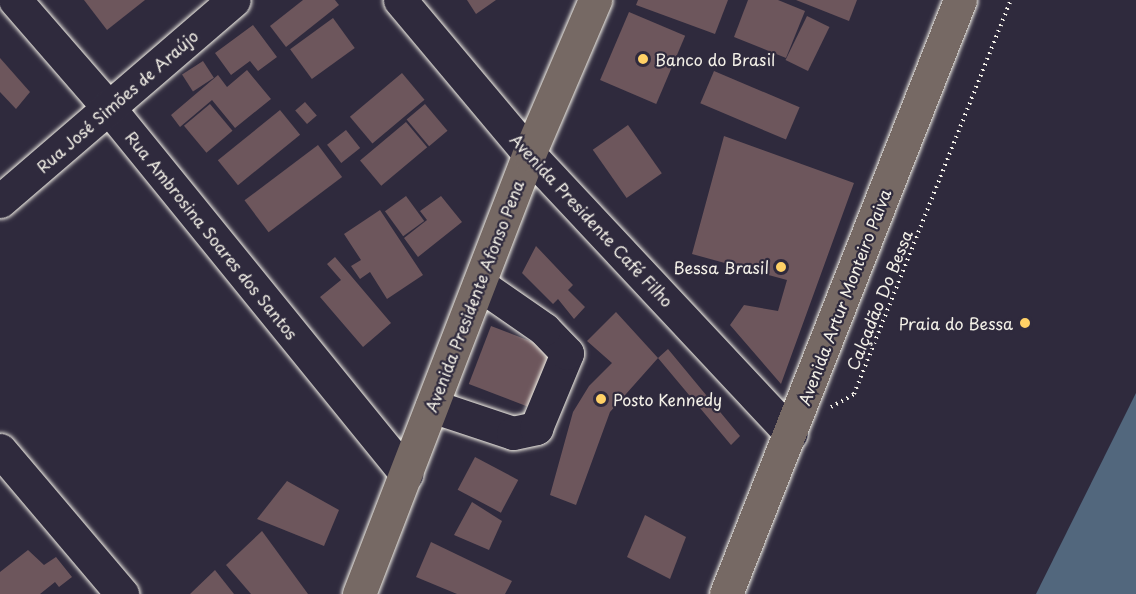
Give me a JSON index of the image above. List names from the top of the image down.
{
  "streets": {
    "main road": ["Avenida Presidente Afonso Pena", "Avenida Artur Monteiro Paiva"],
    "street": ["Rua José Simões de Araújo", "Avenida Presidente Café Filho", "Rua Ambrosina Soares dos Santos"],
    "path": ["Calçadão Do Bessa"]
  },
  "crossings": [
    ["Rua José Simões de Araújo", "Rua Ambrosina Soares dos Santos"],
    ["Avenida Presidente Café Filho", "Avenida Presidente Afonso Pena"],
    ["Avenida Presidente Café Filho", "Avenida Artur Monteiro Paiva"],
    ["Rua Ambrosina Soares dos Santos", "Avenida Presidente Afonso Pena"]
  ],
  "places": [
    "Banco do Brasil",
    "Bessa Brasil",
    "Praia do Bessa",
    "Posto Kennedy"
  ]
}
